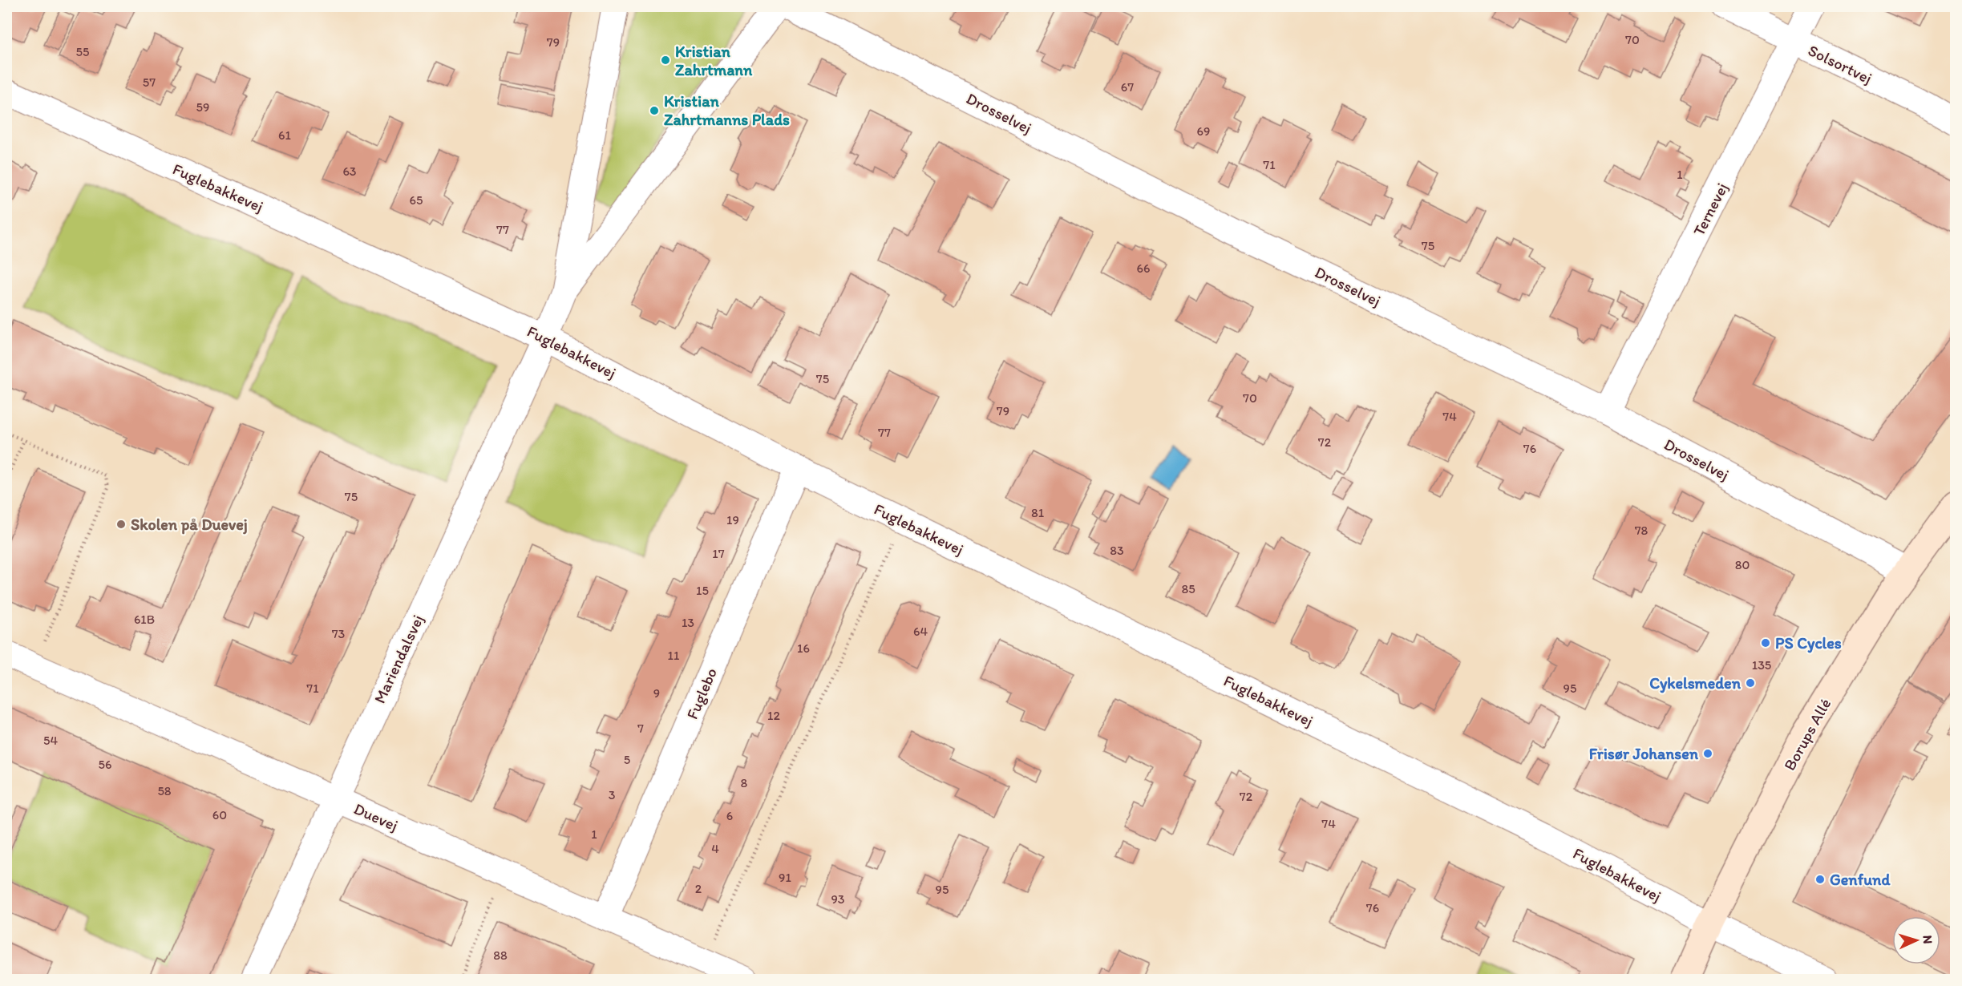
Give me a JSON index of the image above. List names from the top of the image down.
{
  "streets": {
    "street": [
      "Solsortvej",
      "Drosselvej",
      "Fuglebakkevej",
      "Ternevej",
      "Mariendalsvej",
      "Fuglebo",
      "Borups Allé",
      "Duevej"
    ]
  },
  "crossings": [
    ["Solsortvej", "Ternevej"],
    ["Drosselvej", "Ternevej"],
    ["Drosselvej", "Borups Allé"],
    ["Fuglebakkevej", "Mariendalsvej"],
    ["Fuglebakkevej", "Fuglebo"],
    ["Fuglebakkevej", "Borups Allé"],
    ["Mariendalsvej", "Duevej"],
    ["Fuglebo", "Duevej"]
  ],
  "places": [
    "Kristian Zahrtmann",
    "Kristian Zahrtmanns Plads",
    "Skolen på Duevej",
    "PS Cycles",
    "Cykelsmeden",
    "Frisør Johansen",
    "Genfund"
  ],
  "house_numbers": [
    "70",
    "79",
    "55",
    "57",
    "67",
    "59",
    "69",
    "61",
    "71",
    "63",
    "1",
    "65",
    "77",
    "75",
    "66",
    "75",
    "70",
    "79",
    "74",
    "77",
    "72",
    "76",
    "75",
    "81",
    "19",
    "78",
    "83",
    "17",
    "80",
    "85",
    "15",
    "61B",
    "13",
    "64",
    "73",
    "16",
    "11",
    "135",
    "71",
    "95",
    "9",
    "12",
    "7",
    "54",
    "5",
    "56",
    "8",
    "58",
    "3",
    "72",
    "60",
    "6",
    "74",
    "1",
    "4",
    "91",
    "2",
    "95",
    "93",
    "76",
    "88"
  ],
  "north": "right"
}
